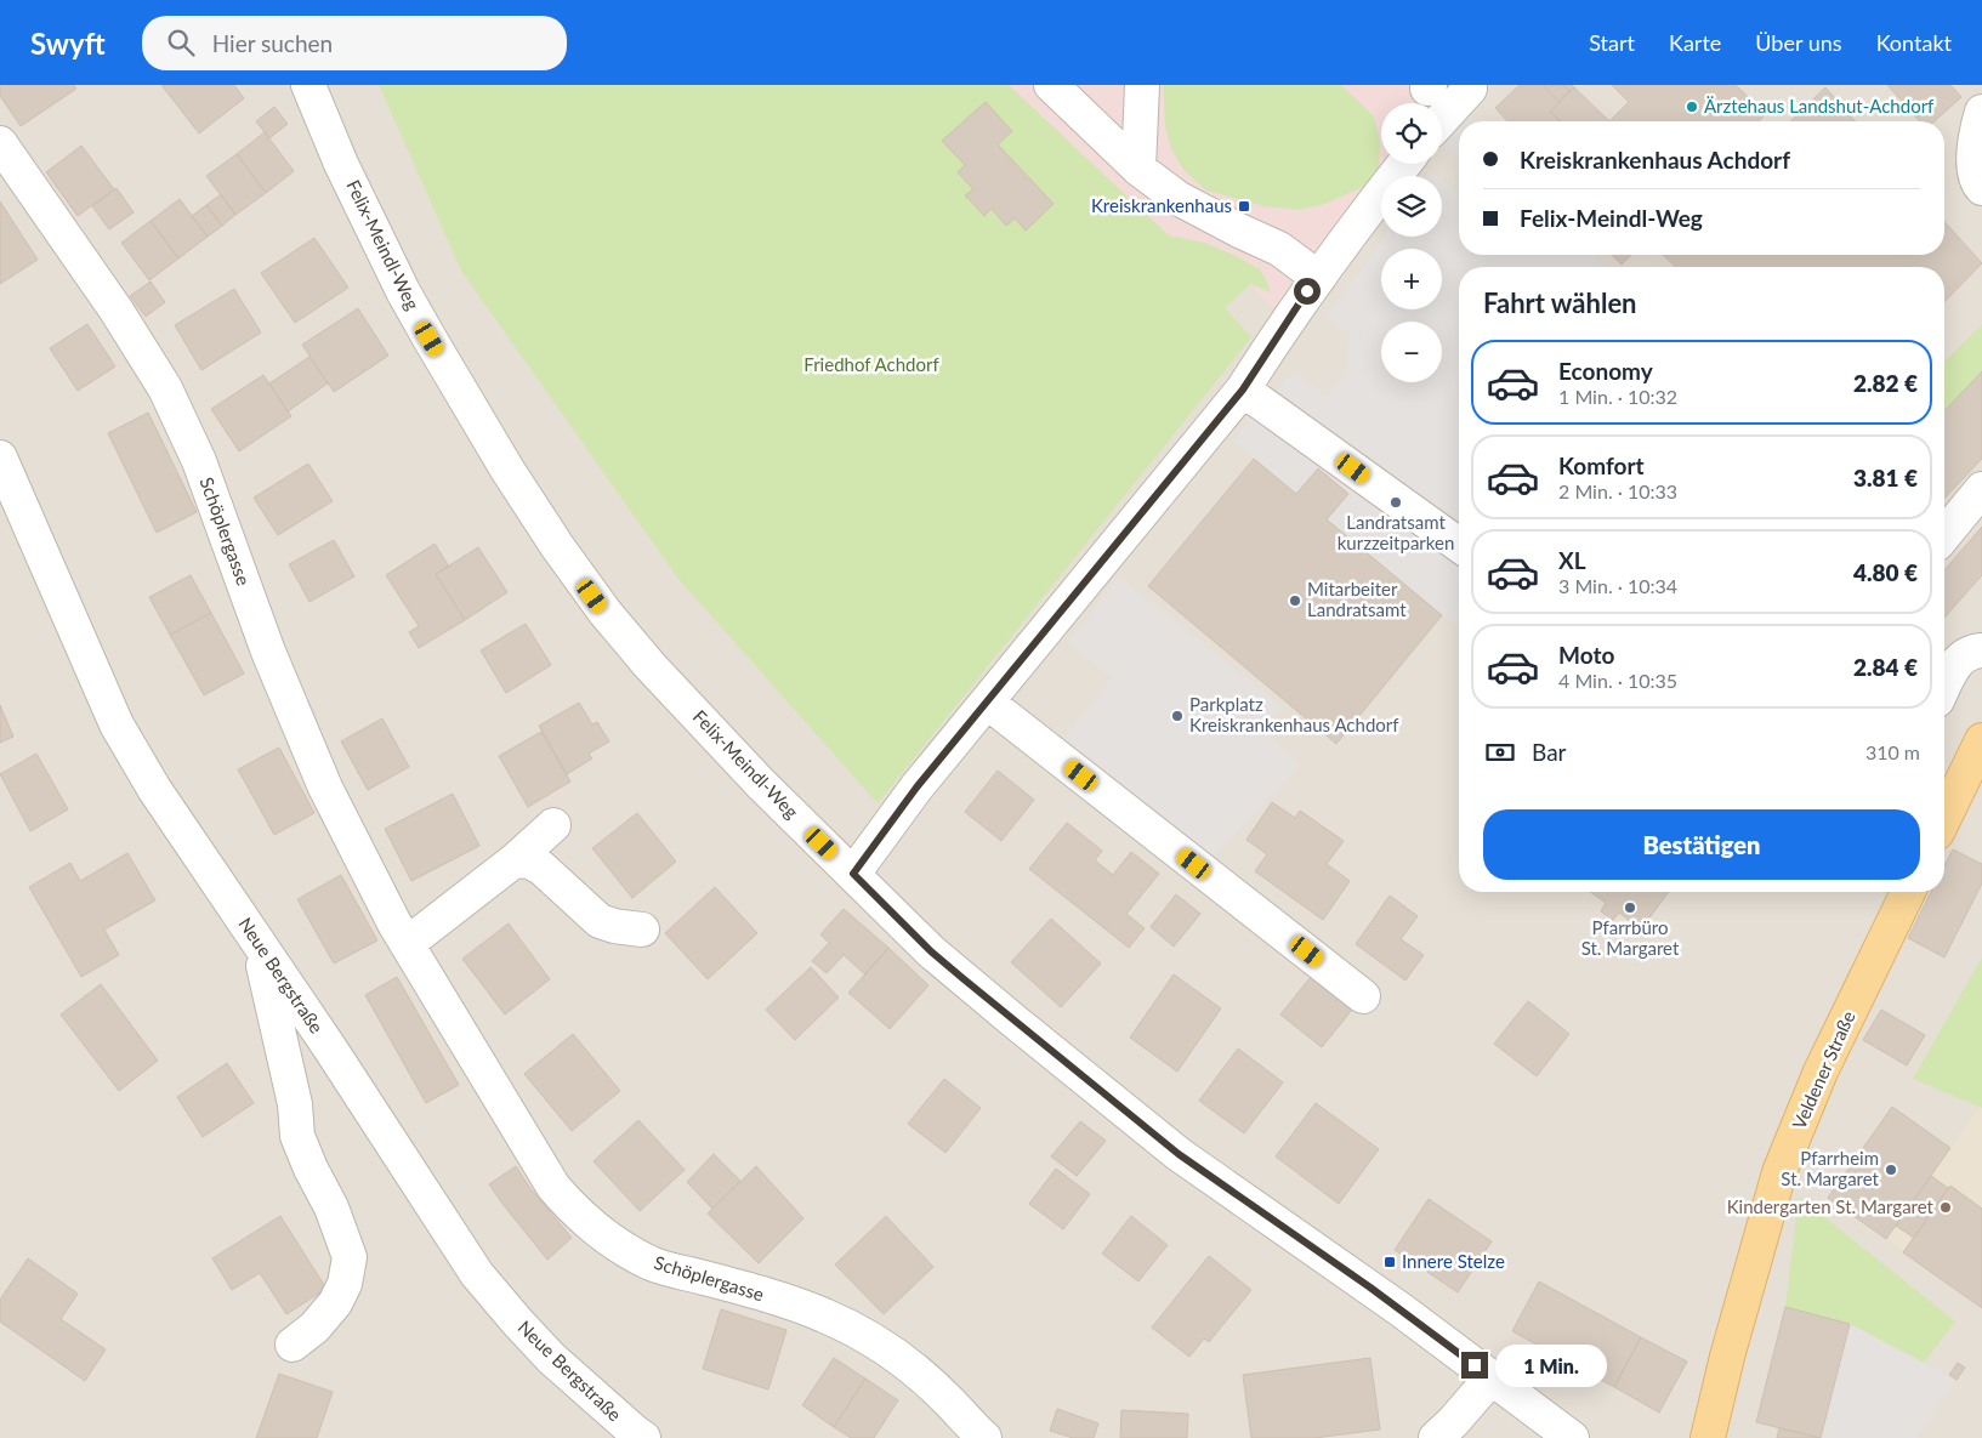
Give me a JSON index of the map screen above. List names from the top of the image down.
{
  "streets": {
    "main road": ["Veldener Straße"],
    "street": ["Felix-Meindl-Weg", "Schöplergasse", "Neue Bergstraße"]
  },
  "parks": ["Friedhof Achdorf"],
  "places": {
    "other": [
      "Ärztehaus Landshut-Achdorf",
      "Landratsamt kurzzeitparken",
      "Mitarbeiter Landratsamt",
      "Parkplatz Kreiskrankenhaus Achdorf",
      "Pfarrbüro St. Margaret",
      "Pfarrheim St. Margaret",
      "Kindergarten St. Margaret"
    ],
    "transit": ["Kreiskrankenhaus", "Innere Stelze"]
  },
  "page": {
    "header": "Swyft",
    "search": "Hier suchen",
    "nav": [
      "Start",
      "Karte",
      "Über uns",
      "Kontakt"
    ],
    "map_buttons": ["+", "−"],
    "banner": ["Kreiskrankenhaus Achdorf", "Felix-Meindl-Weg"],
    "heading": "Fahrt wählen",
    "list": [
      {
        "name": "Economy",
        "note": "1 Min. · 10:32",
        "value": "2.82 €"
      },
      {
        "name": "Komfort",
        "note": "2 Min. · 10:33",
        "value": "3.81 €"
      },
      {
        "name": "XL",
        "note": "3 Min. · 10:34",
        "value": "4.80 €"
      },
      {
        "name": "Moto",
        "note": "4 Min. · 10:35",
        "value": "2.84 €"
      }
    ],
    "pay": ["Bar", "310 m"],
    "buttons": "Bestätigen",
    "bubble": "1 Min."
  }
}
